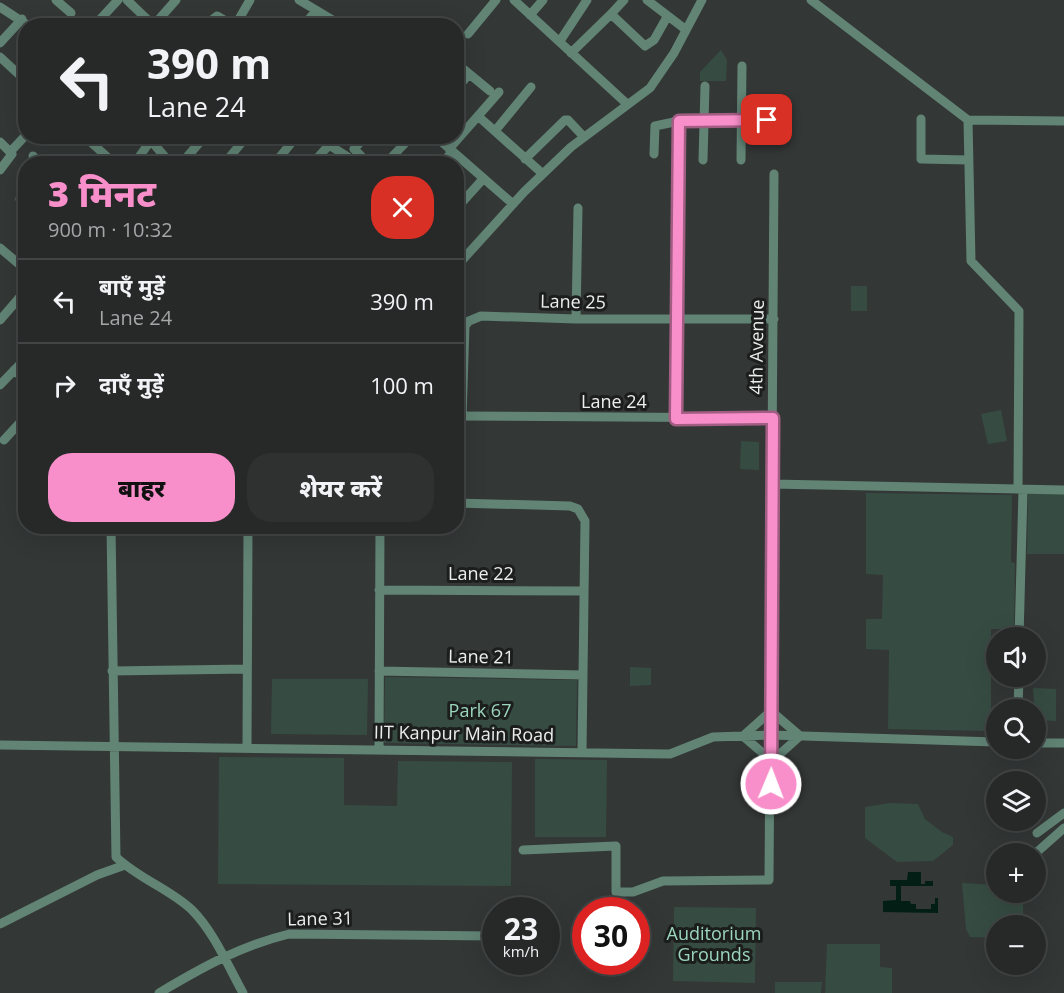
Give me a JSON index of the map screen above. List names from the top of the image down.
{
  "streets": {
    "street": [
      "Lane 25",
      "4th Avenue",
      "Lane 24",
      "Lane 22",
      "Lane 21",
      "IIT Kanpur Main Road",
      "Lane 31"
    ]
  },
  "crossings": [
    ["Lane 25", "4th Avenue"],
    ["4th Avenue", "Lane 24"],
    ["4th Avenue", "IIT Kanpur Main Road"]
  ],
  "parks": ["Park 67", "Auditorium Grounds"],
  "page": {
    "turn": ["390 m", "Lane 24"],
    "heading": ["3 मिनट", "900 m · 10:32"],
    "list": [
      {
        "name": "बाएँ मुड़ें",
        "note": "Lane 24",
        "value": "390 m"
      },
      {
        "name": "दाएँ मुड़ें",
        "value": "100 m"
      }
    ],
    "buttons": ["बाहर", "शेयर करें"],
    "map_buttons": ["+", "−"],
    "speed": "23 km/h",
    "limit": "30"
  }
}
